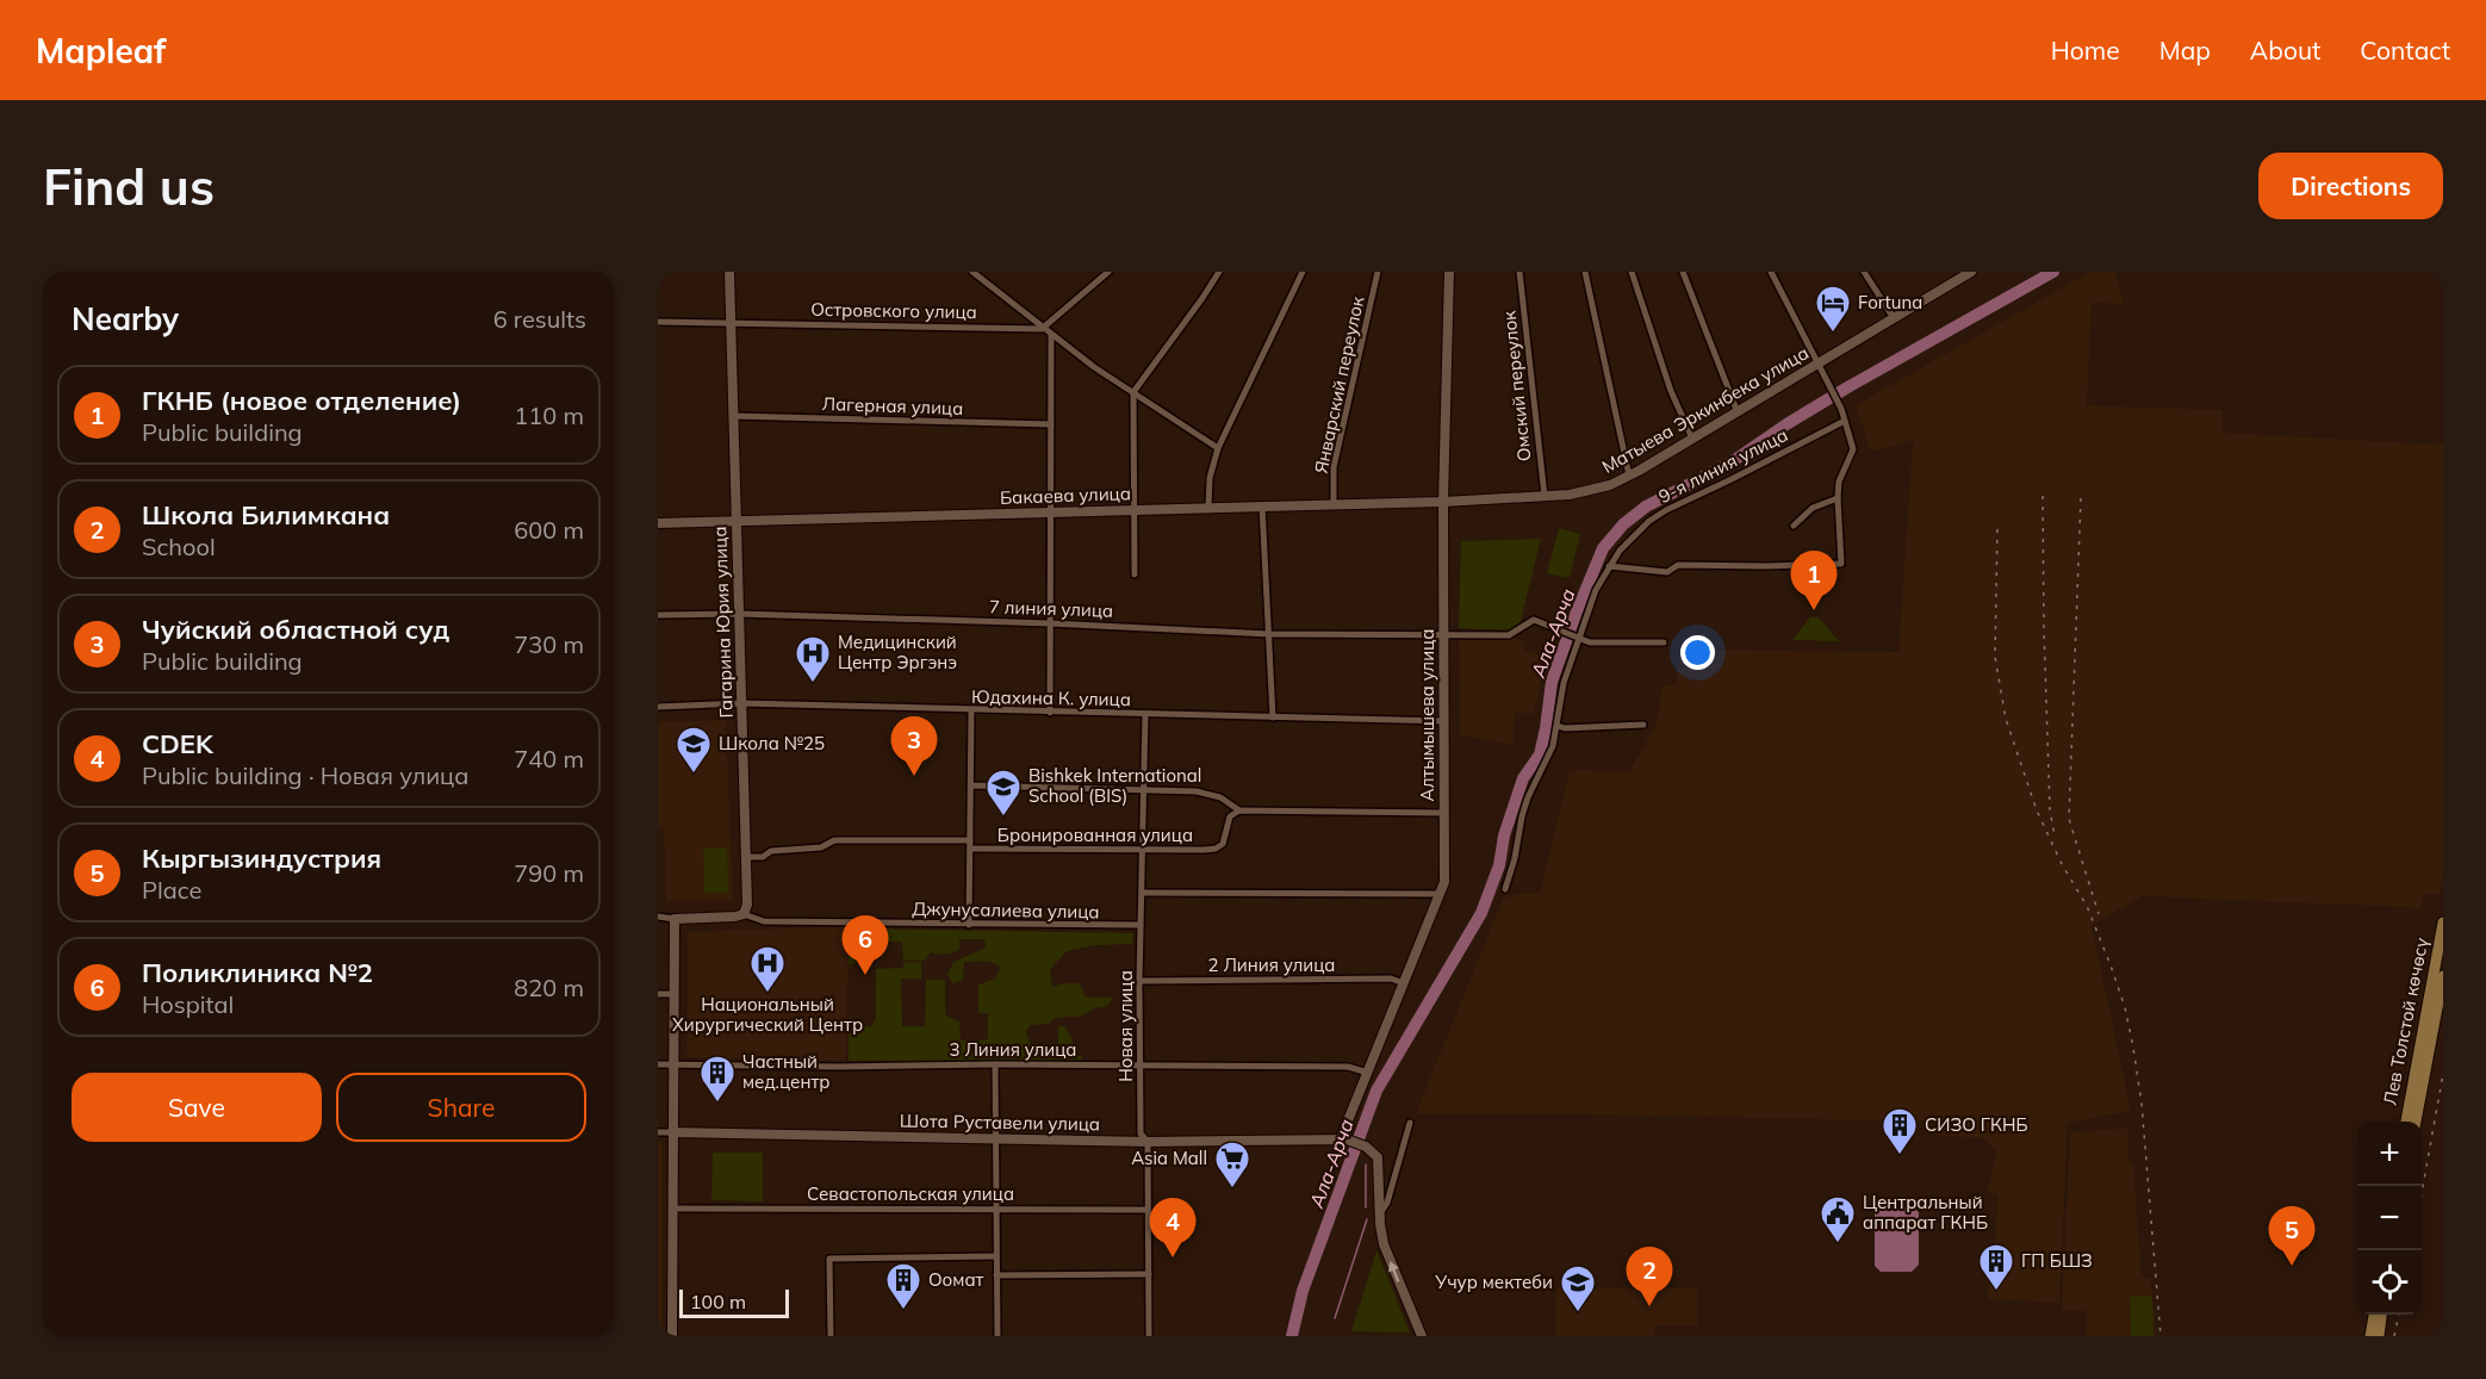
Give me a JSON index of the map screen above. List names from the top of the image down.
{
  "streets": {
    "main road": [
      "Матыева Эркинбека улица",
      "Бакаева улица",
      "Гагарина Юрия улица",
      "Алтымышева улица",
      "Лев Толстой көчөсү",
      "Шота Руставели улица"
    ],
    "street": [
      "Островского улица",
      "Январский переулок",
      "Омский переулок",
      "Лагерная улица",
      "9-я линия улица",
      "7 линия улица",
      "Юдахина К. улица",
      "Бронированная улица",
      "Джунусалиева улица",
      "2 Линия улица",
      "Новая улица",
      "3 Линия улица",
      "Севастопольская улица"
    ]
  },
  "crossings": [
    ["Островского улица", "Гагарина Юрия улица"],
    ["Январский переулок", "Матыева Эркинбека улица"],
    ["Омский переулок", "Матыева Эркинбека улица"],
    ["Лагерная улица", "Гагарина Юрия улица"],
    ["Матыева Эркинбека улица", "Бакаева улица"],
    ["Матыева Эркинбека улица", "Алтымышева улица"],
    ["9-я линия улица", "7 линия улица"],
    ["Бакаева улица", "Гагарина Юрия улица"],
    ["7 линия улица", "Гагарина Юрия улица"],
    ["7 линия улица", "Алтымышева улица"],
    ["Гагарина Юрия улица", "Юдахина К. улица"],
    ["Гагарина Юрия улица", "Бронированная улица"],
    ["Гагарина Юрия улица", "Джунусалиева улица"],
    ["Юдахина К. улица", "Алтымышева улица"],
    ["Юдахина К. улица", "Новая улица"],
    ["Алтымышева улица", "2 Линия улица"],
    ["Алтымышева улица", "3 Линия улица"],
    ["Алтымышева улица", "Шота Руставели улица"],
    ["Бронированная улица", "Новая улица"],
    ["Джунусалиева улица", "Новая улица"],
    ["2 Линия улица", "Новая улица"],
    ["Новая улица", "3 Линия улица"],
    ["Новая улица", "Шота Руставели улица"],
    ["Новая улица", "Севастопольская улица"]
  ],
  "water": ["Ала-Арча"],
  "places": {
    "hotel": ["Fortuna"],
    "hospital": ["Медицинский Центр Эргэнэ", "Национальный Хирургический Центр"],
    "school or university": ["Школа №25", "Bishkek International School (BIS)", "Учур мектеби"],
    "building": [
      "Частный мед.центр",
      "СИЗО ГКНБ",
      "ГП БШЗ",
      "Оомат"
    ],
    "supermarket": ["Asia Mall"],
    "public building": ["Центральный аппарат ГКНБ"]
  },
  "scale_bar": "100 m",
  "page": {
    "header": "Mapleaf",
    "nav": [
      "Home",
      "Map",
      "About",
      "Contact"
    ],
    "buttons": [
      "Directions",
      ["Save", "Share"]
    ],
    "title": "Find us",
    "heading": ["Nearby", "6 results"],
    "list": [
      {
        "mark": "1",
        "name": "ГКНБ (новое отделение)",
        "note": "Public building",
        "value": "110 m"
      },
      {
        "mark": "2",
        "name": "Школа Билимкана",
        "note": "School",
        "value": "600 m"
      },
      {
        "mark": "3",
        "name": "Чуйский областной суд",
        "note": "Public building",
        "value": "730 m"
      },
      {
        "mark": "4",
        "name": "CDEK",
        "note": "Public building · Новая улица",
        "value": "740 m"
      },
      {
        "mark": "5",
        "name": "Кыргызиндустрия",
        "note": "Place",
        "value": "790 m"
      },
      {
        "mark": "6",
        "name": "Поликлиника №2",
        "note": "Hospital",
        "value": "820 m"
      }
    ],
    "pins": [
      "1",
      "3",
      "6",
      "4",
      "5",
      "2"
    ],
    "map_buttons": ["+", "−"],
    "scale": "100 m"
  }
}
